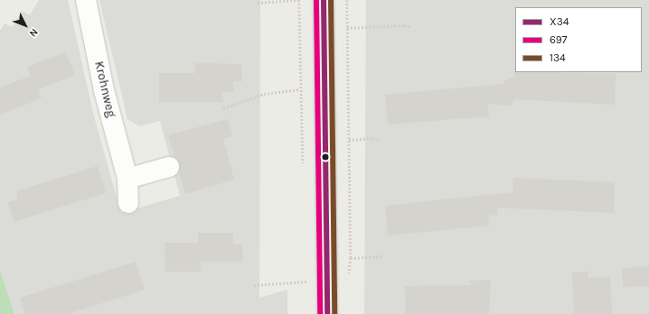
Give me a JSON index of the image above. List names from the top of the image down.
{
  "streets": {
    "street": ["Krohnweg"]
  },
  "lines": ["transit line X34", "transit line 697", "transit line 134"],
  "legend": ["X34", "697", "134"],
  "north": "bottom right"
}
